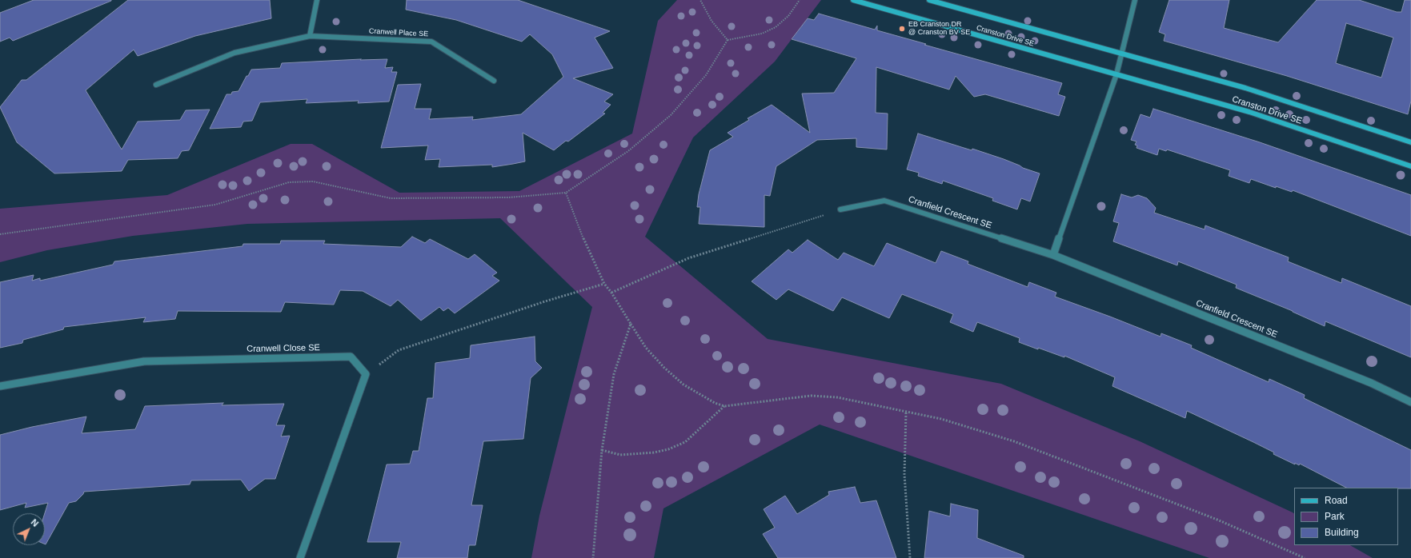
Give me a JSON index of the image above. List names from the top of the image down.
{
  "streets": {
    "street": [
      "Cranwell Place SE",
      "Cranston Drive SE",
      "Cranfield Crescent SE",
      "Cranwell Close SE"
    ]
  },
  "places": ["EB Cranston DR @ Cranston BV SE"],
  "legend": ["Road", "Park", "Building"],
  "north": "top right"
}
